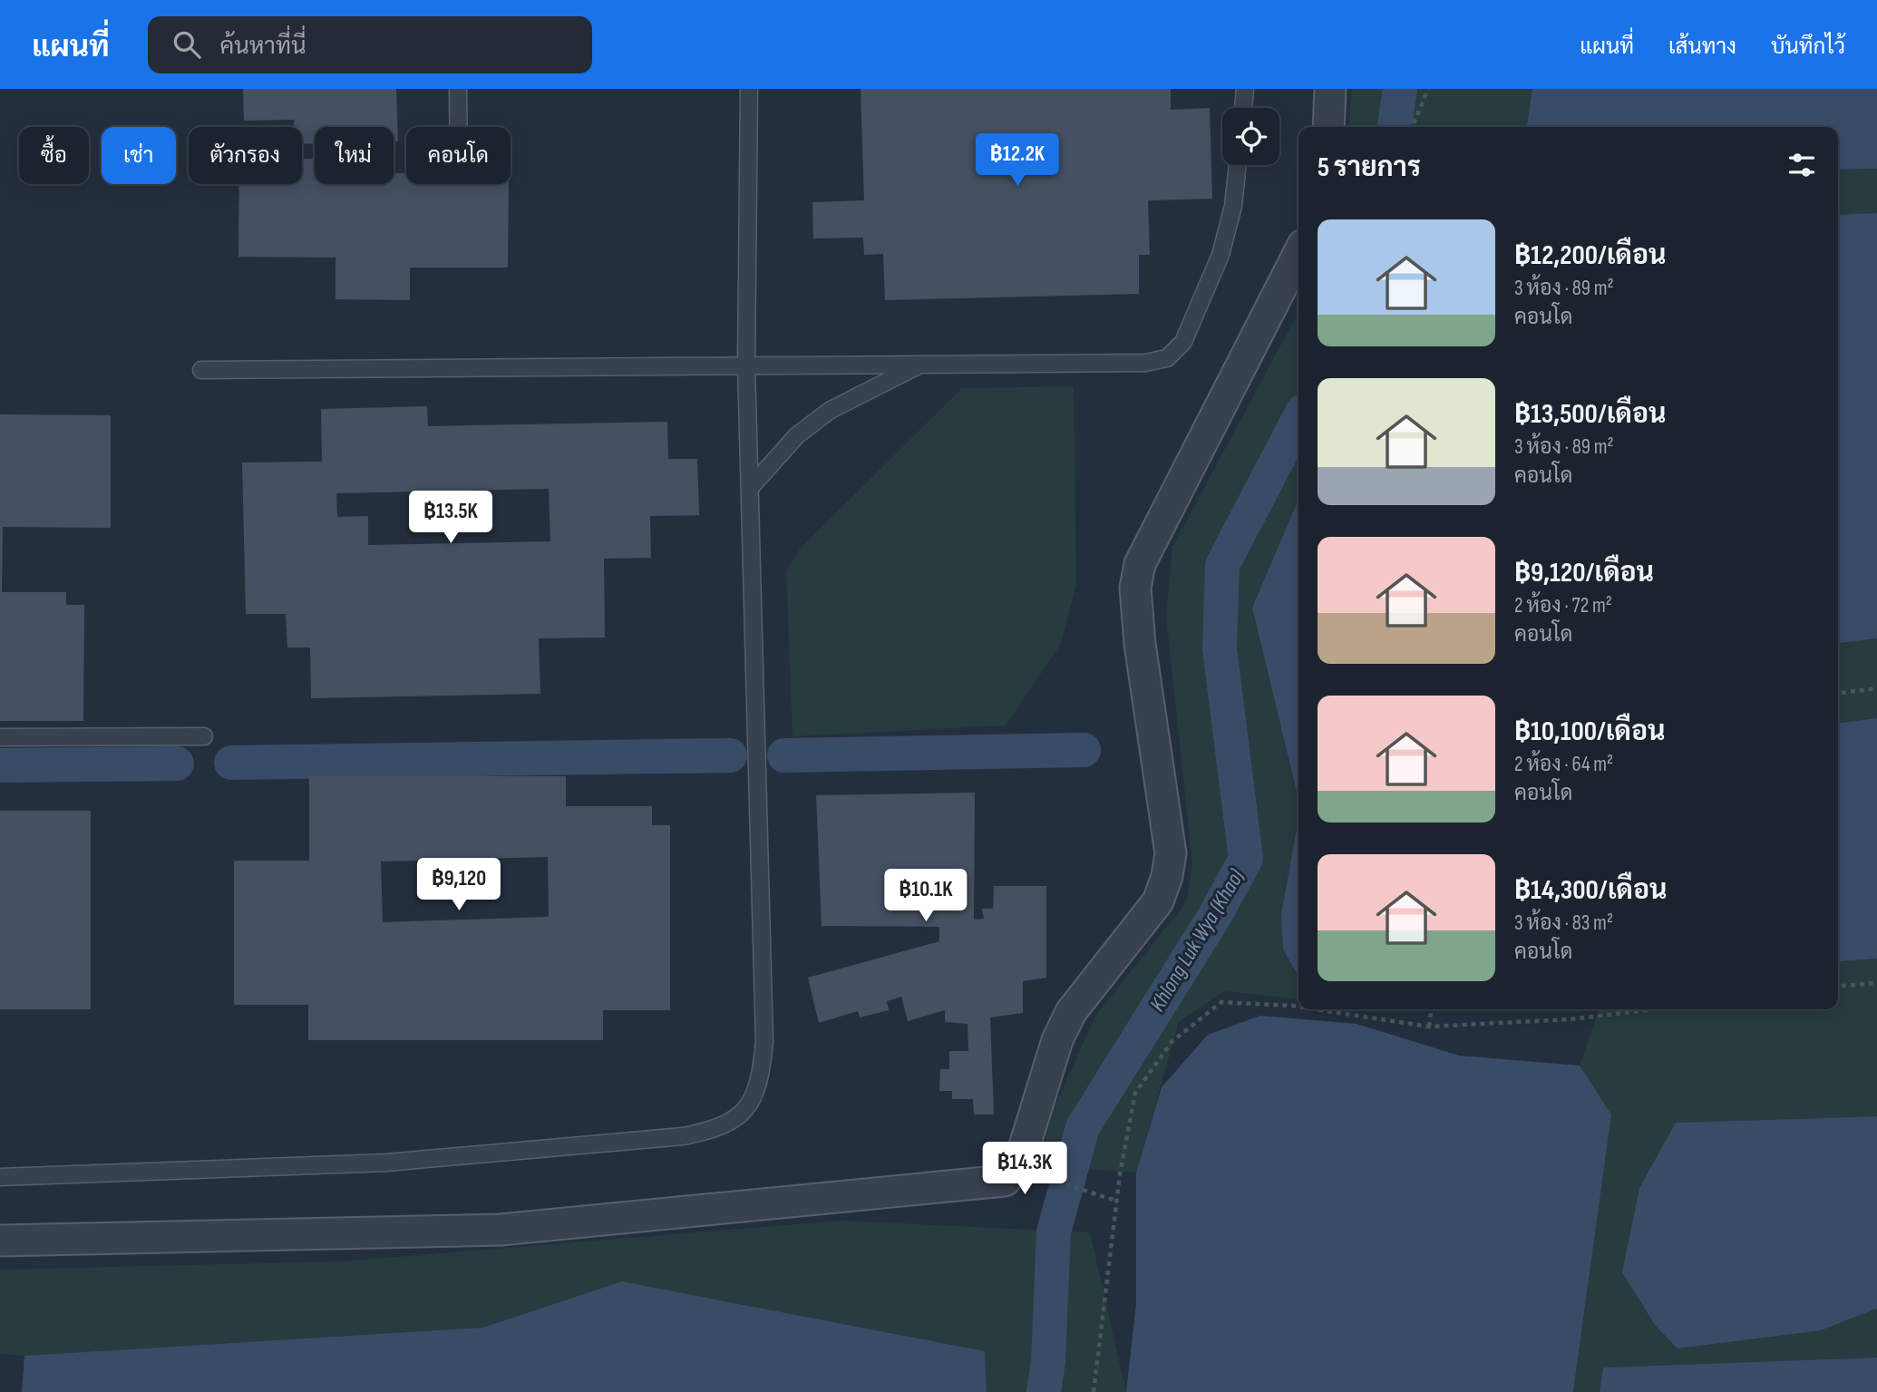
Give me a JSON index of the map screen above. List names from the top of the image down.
{
  "water": ["Khlong Luk Wya (Khao)"],
  "page": {
    "header": "แผนที่",
    "search": "ค้นหาที่นี่",
    "nav": ["แผนที่", "เส้นทาง", "บันทึกไว้"],
    "chip": [
      "ซื้อ",
      "เช่า",
      "ตัวกรอง",
      "ใหม่",
      "คอนโด"
    ],
    "heading": "5 รายการ",
    "price": [
      "฿12.2K",
      "฿13.5K",
      "฿9,120",
      "฿10.1K",
      "฿14.3K"
    ],
    "list": [
      {
        "name": "฿12,200/เดือน",
        "note": "3 ห้อง · 89 m² · คอนโด"
      },
      {
        "name": "฿13,500/เดือน",
        "note": "3 ห้อง · 89 m² · คอนโด"
      },
      {
        "name": "฿9,120/เดือน",
        "note": "2 ห้อง · 72 m² · คอนโด"
      },
      {
        "name": "฿10,100/เดือน",
        "note": "2 ห้อง · 64 m² · คอนโด"
      },
      {
        "name": "฿14,300/เดือน",
        "note": "3 ห้อง · 83 m² · คอนโด"
      }
    ]
  }
}
